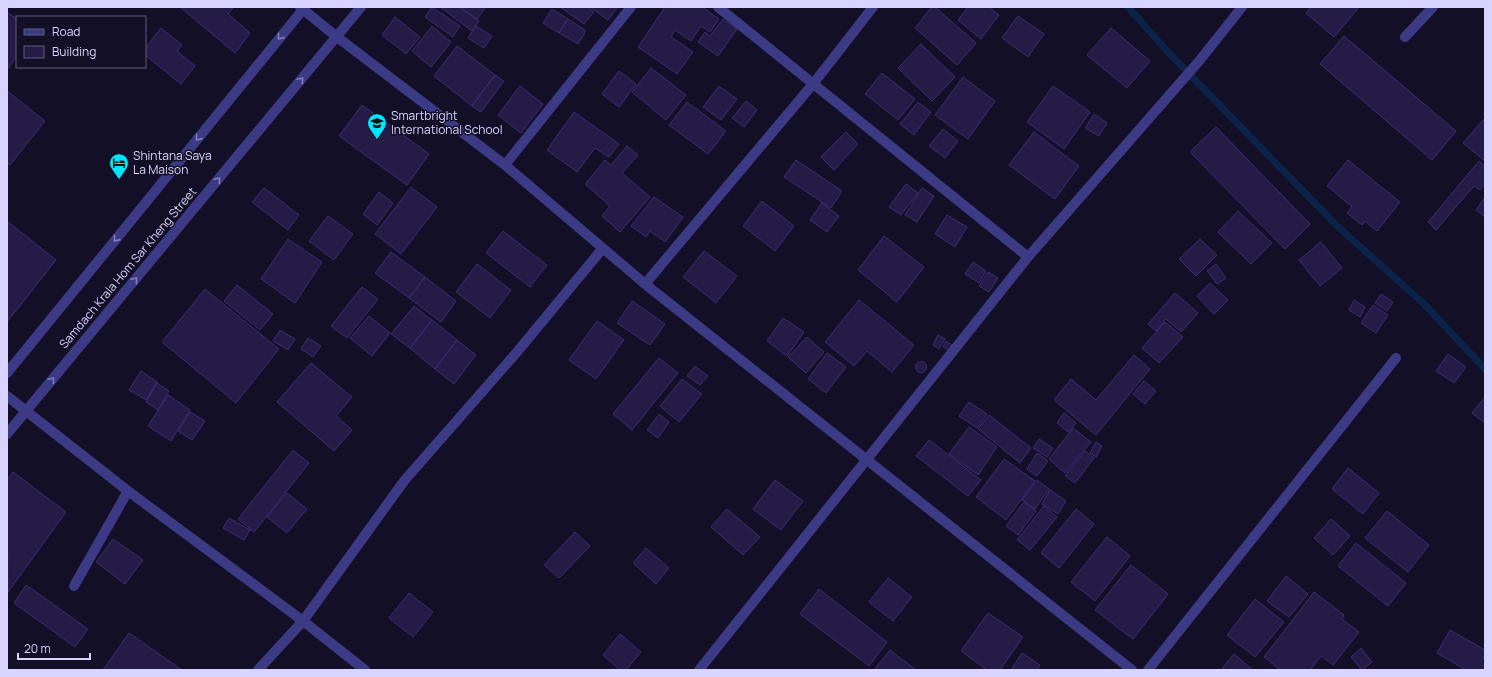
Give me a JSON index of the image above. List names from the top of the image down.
{
  "streets": {
    "street": ["Samdach Krala Hom Sar Kheng Street"]
  },
  "places": {
    "school or university": ["Smartbright International School"],
    "hotel": ["Shintana Saya La Maison"]
  },
  "legend": ["Road", "Building"],
  "scale_bar": "20 m"
}
